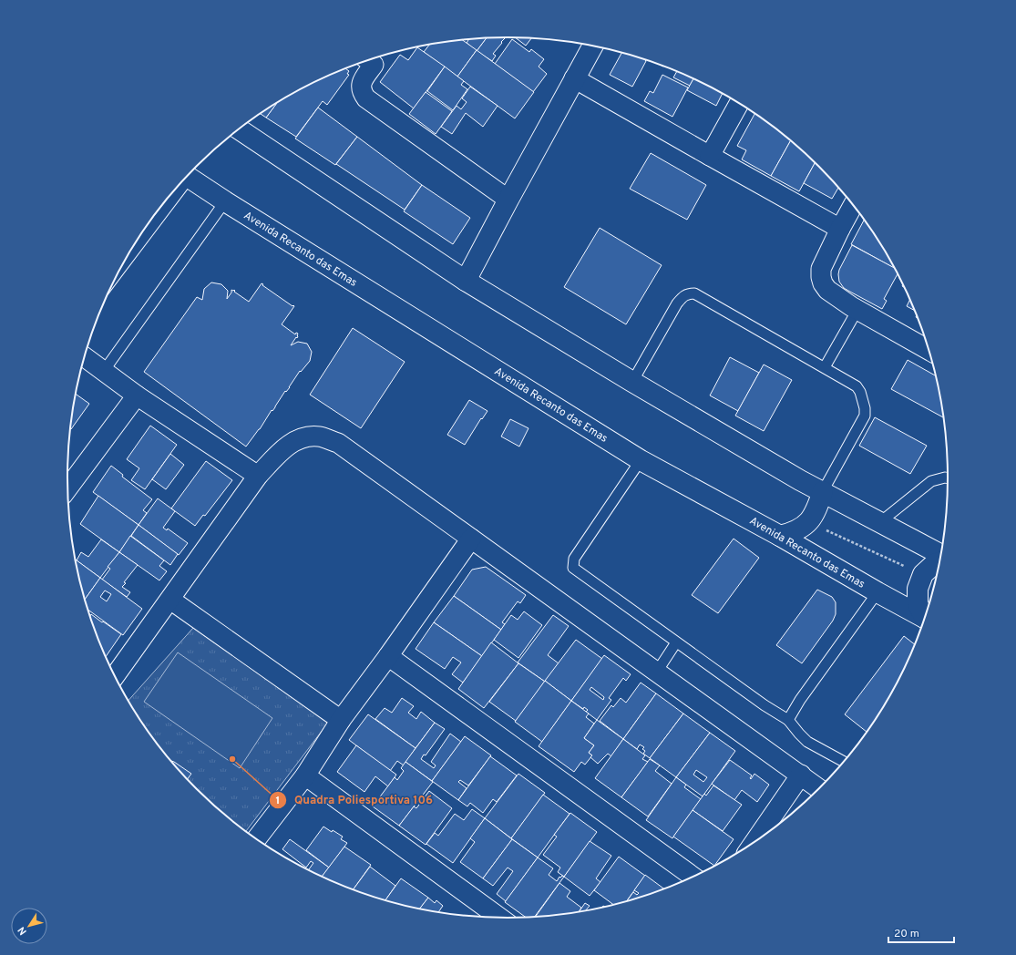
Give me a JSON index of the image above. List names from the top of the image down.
{
  "streets": {
    "main road": ["Avenida Recanto das Emas"]
  },
  "places": ["Quadra Poliesportiva 106"],
  "scale_bar": "20 m",
  "north": "bottom left"
}
